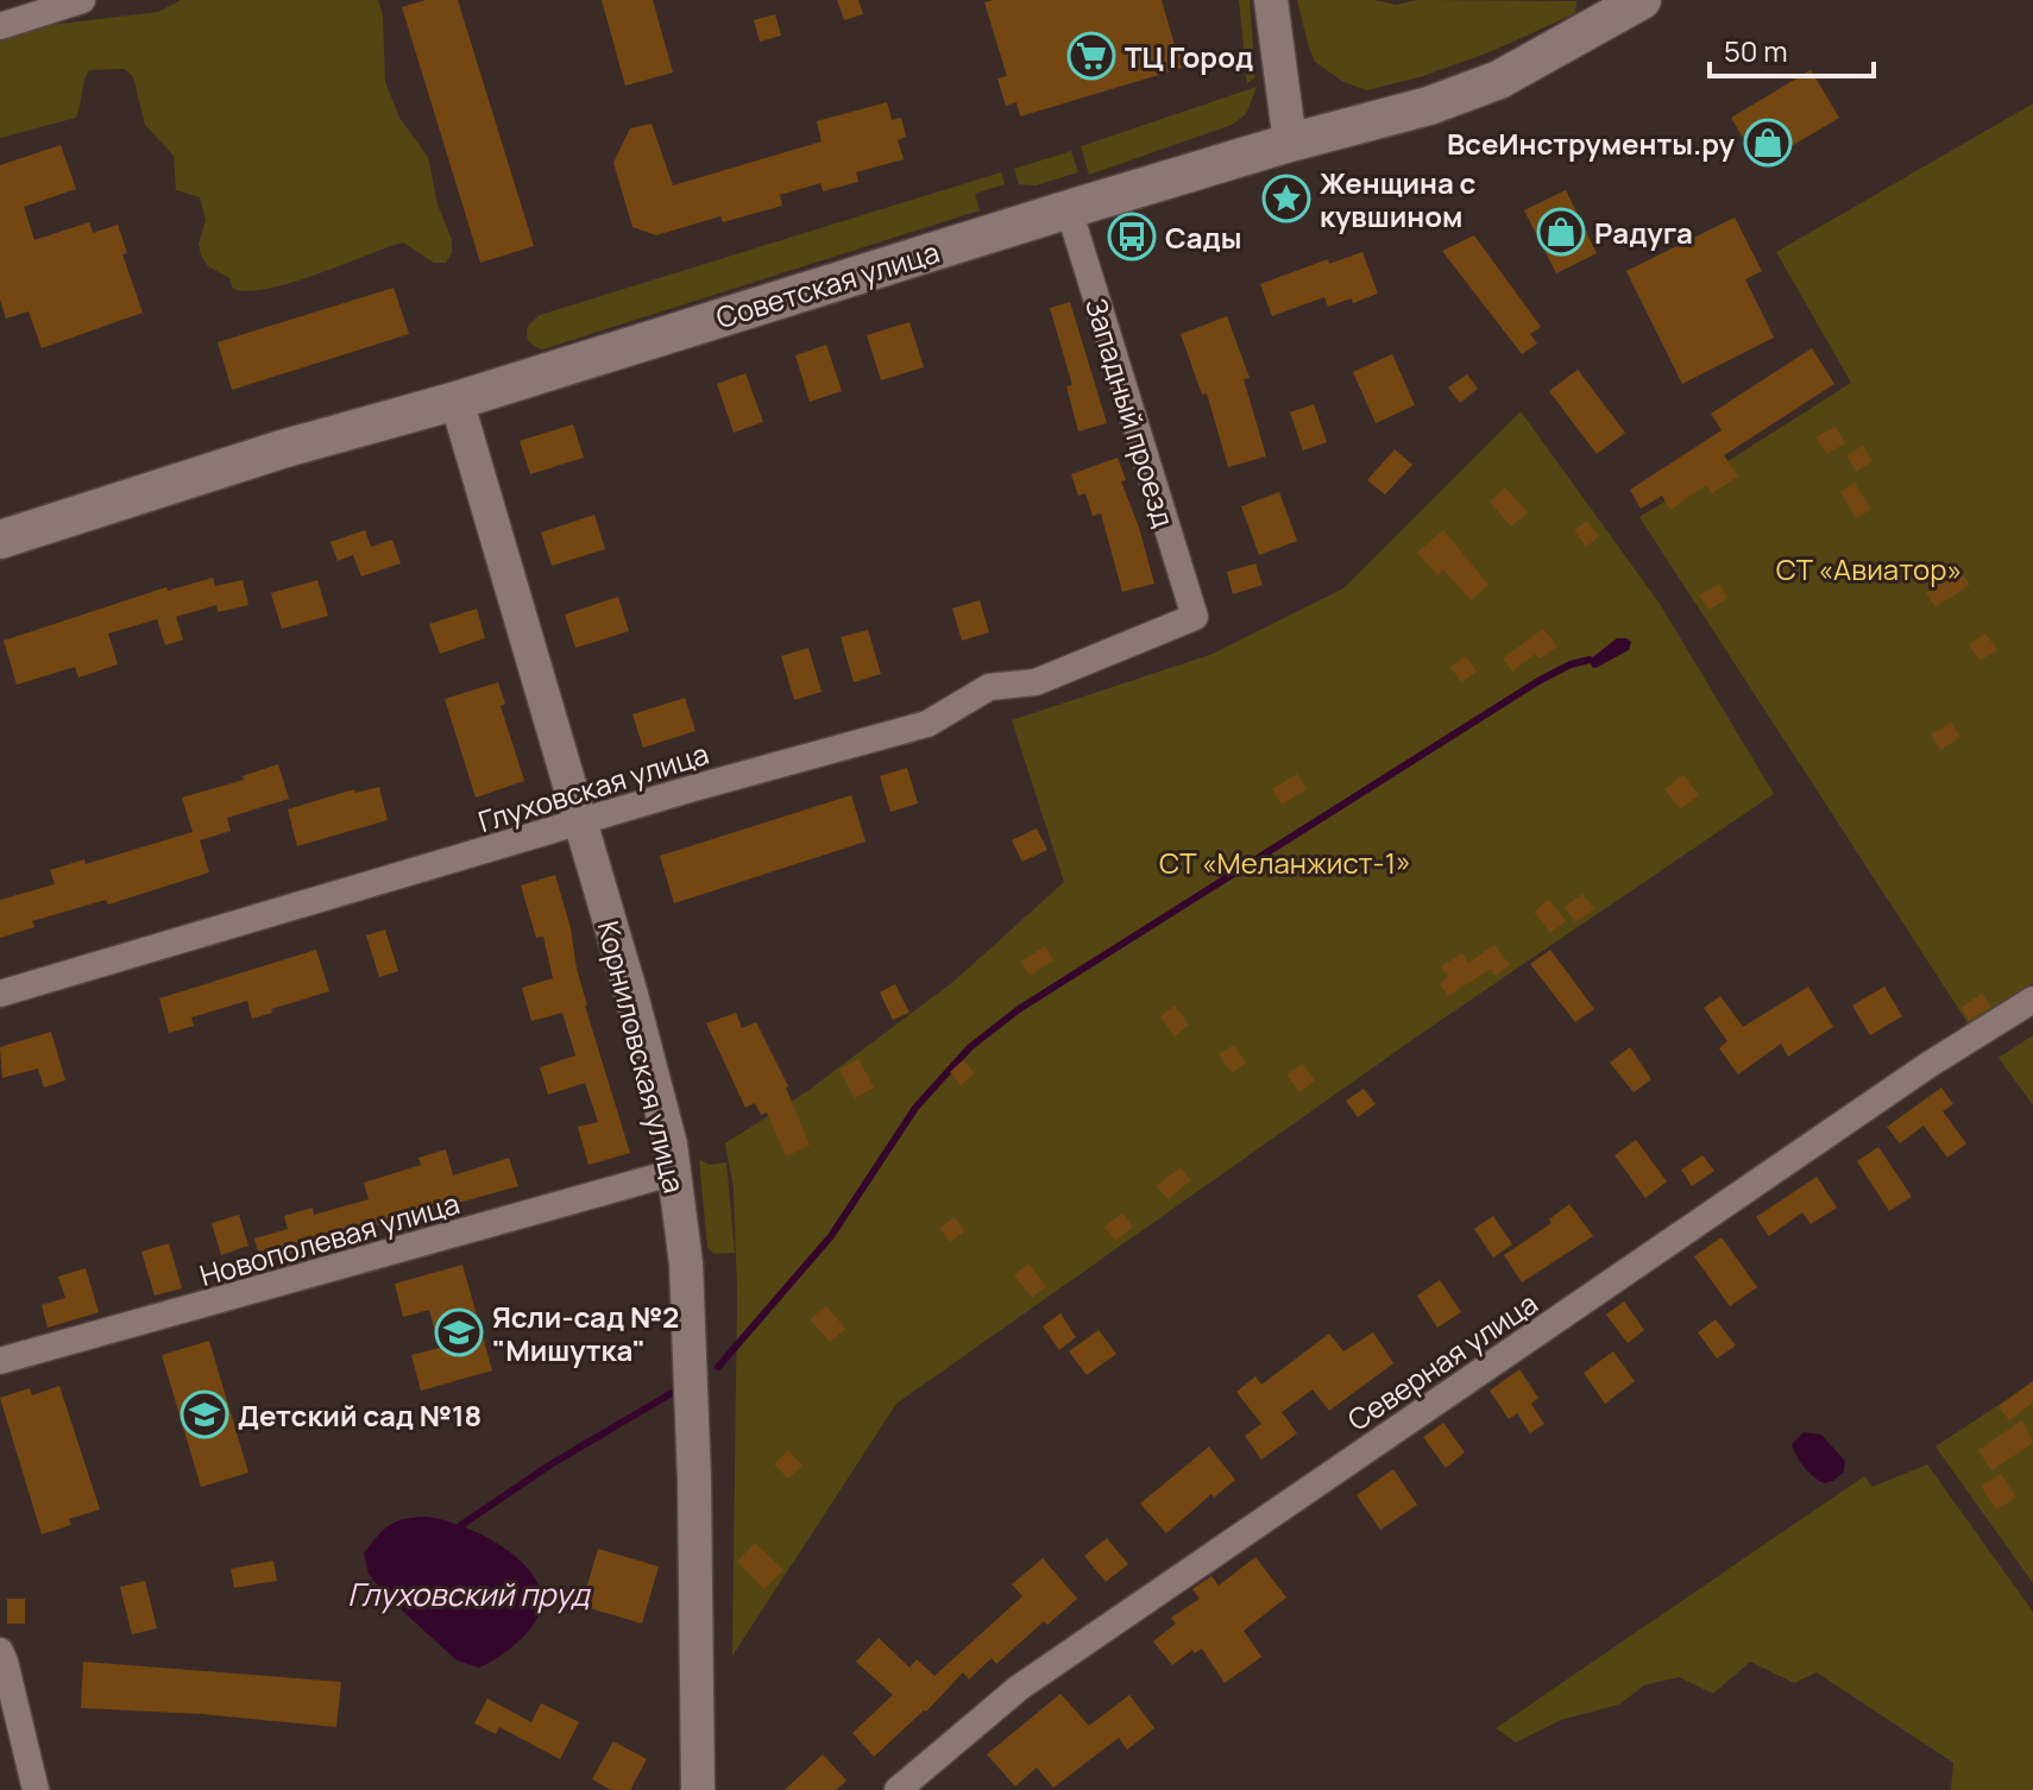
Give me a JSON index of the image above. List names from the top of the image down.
{
  "streets": {
    "main road": ["Советская улица"],
    "street": [
      "Западный проезд",
      "Глуховская улица",
      "Корниловская улица",
      "Новополевая улица",
      "Северная улица"
    ]
  },
  "crossings": [
    ["Советская улица", "Западный проезд"],
    ["Советская улица", "Корниловская улица"],
    ["Западный проезд", "Глуховская улица"],
    ["Глуховская улица", "Корниловская улица"],
    ["Корниловская улица", "Новополевая улица"]
  ],
  "water": ["Глуховский пруд"],
  "parks": ["СТ «Авиатор»", "СТ «Меланжист-1»"],
  "places": {
    "supermarket": ["ТЦ Город"],
    "shop": ["ВсеИнструменты.ру", "Радуга"],
    "place": ["Женщина с кувшином"],
    "bus stop": ["Сады"],
    "school or university": ["Ясли-сад №2 \"Мишутка\"", "Детский сад №18"]
  },
  "scale_bar": "50 m"
}
